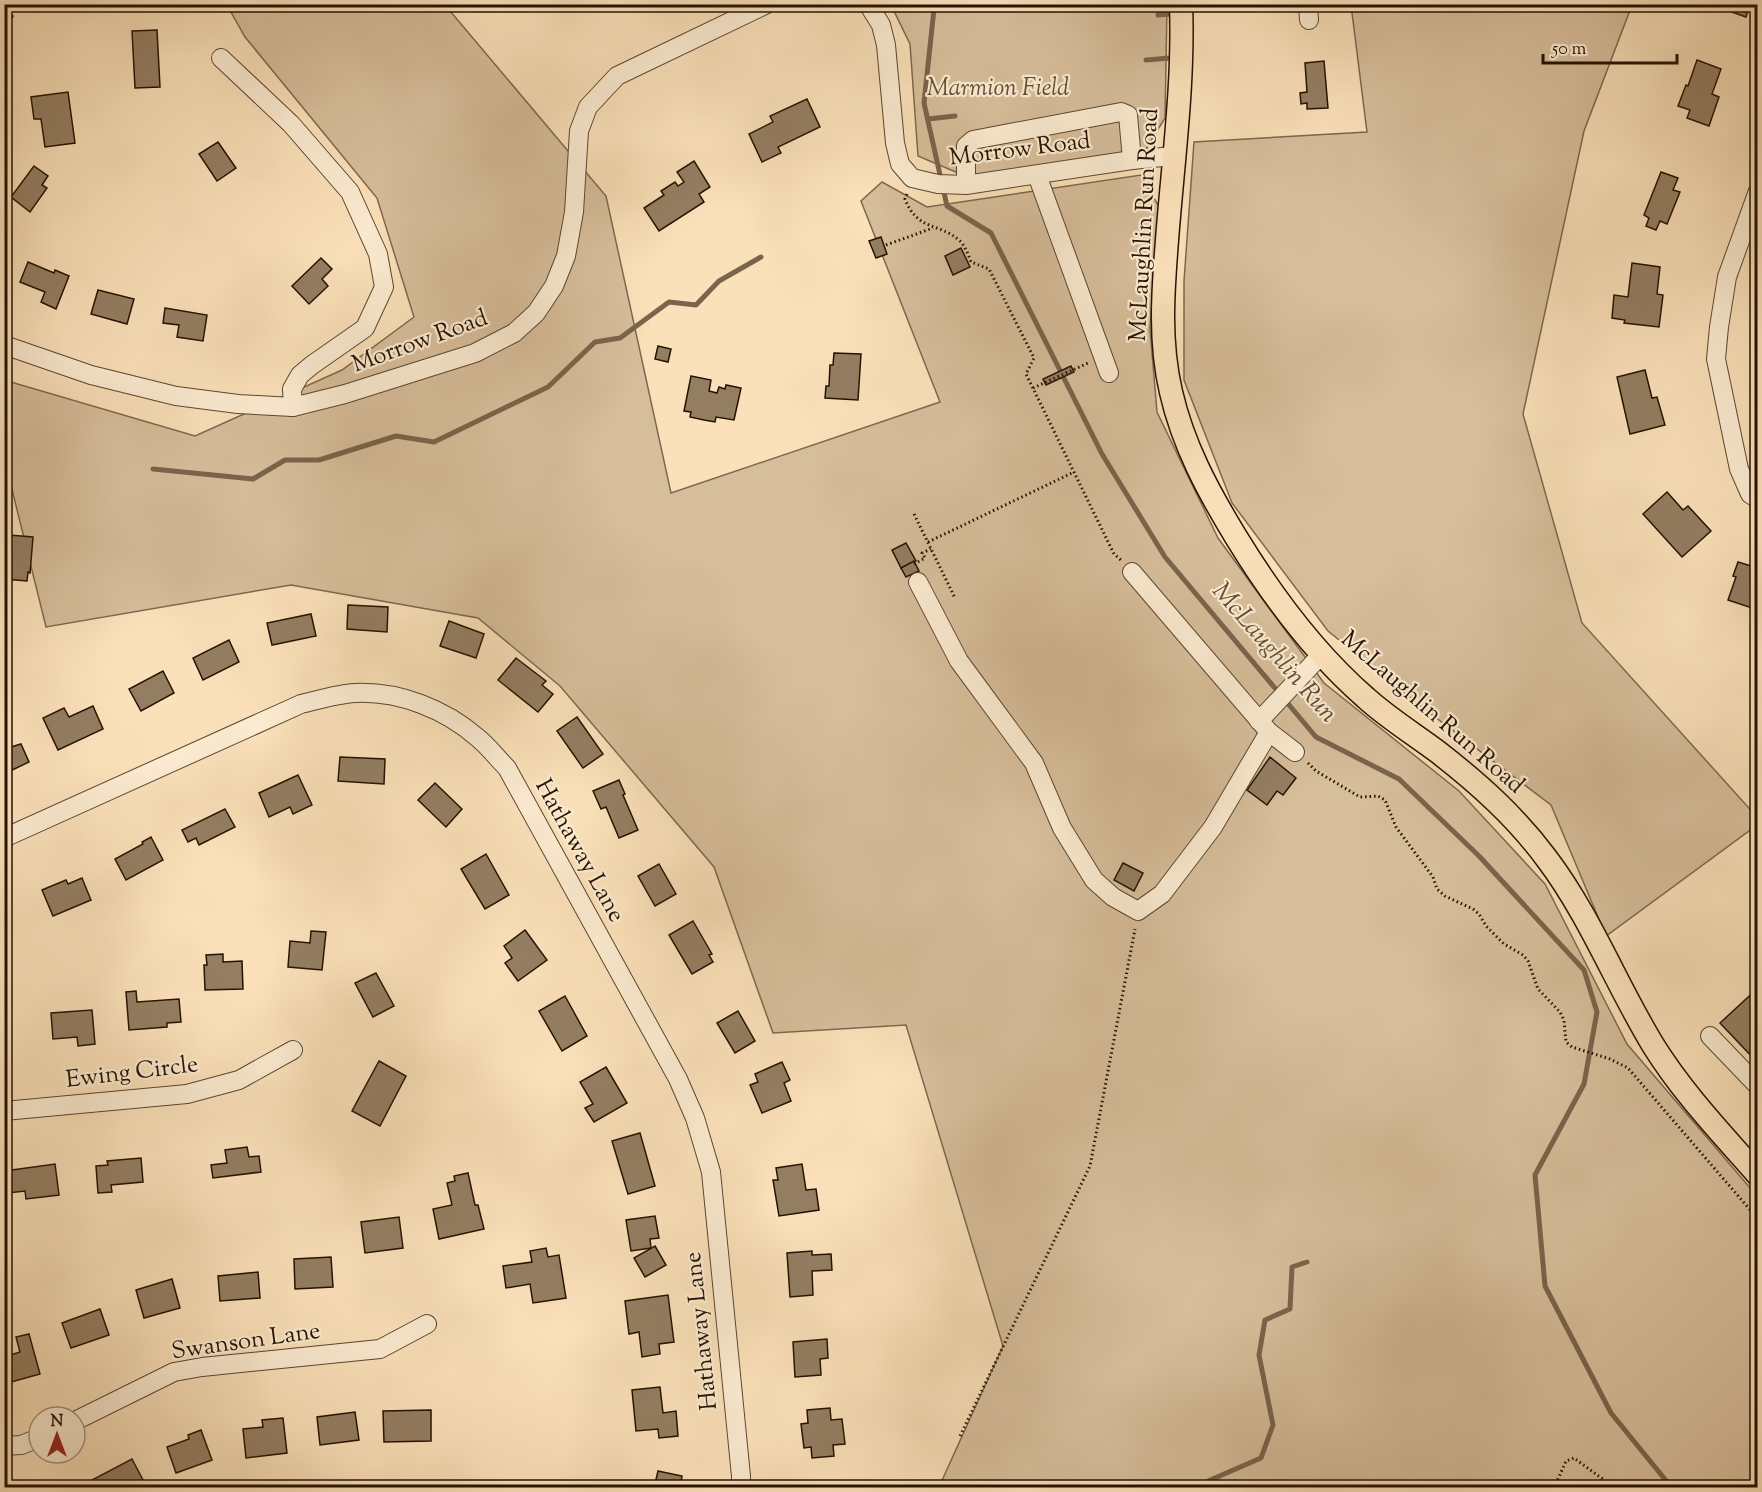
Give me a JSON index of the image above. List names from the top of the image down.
{
  "streets": {
    "main road": ["McLaughlin Run Road"],
    "street": [
      "Morrow Road",
      "Hathaway Lane",
      "Ewing Circle",
      "Swanson Lane"
    ]
  },
  "crossings": [
    ["Morrow Road", "McLaughlin Run Road"]
  ],
  "water": ["McLaughlin Run"],
  "parks": ["Marmion Field"],
  "scale_bar": "50 m",
  "north": "top"
}
